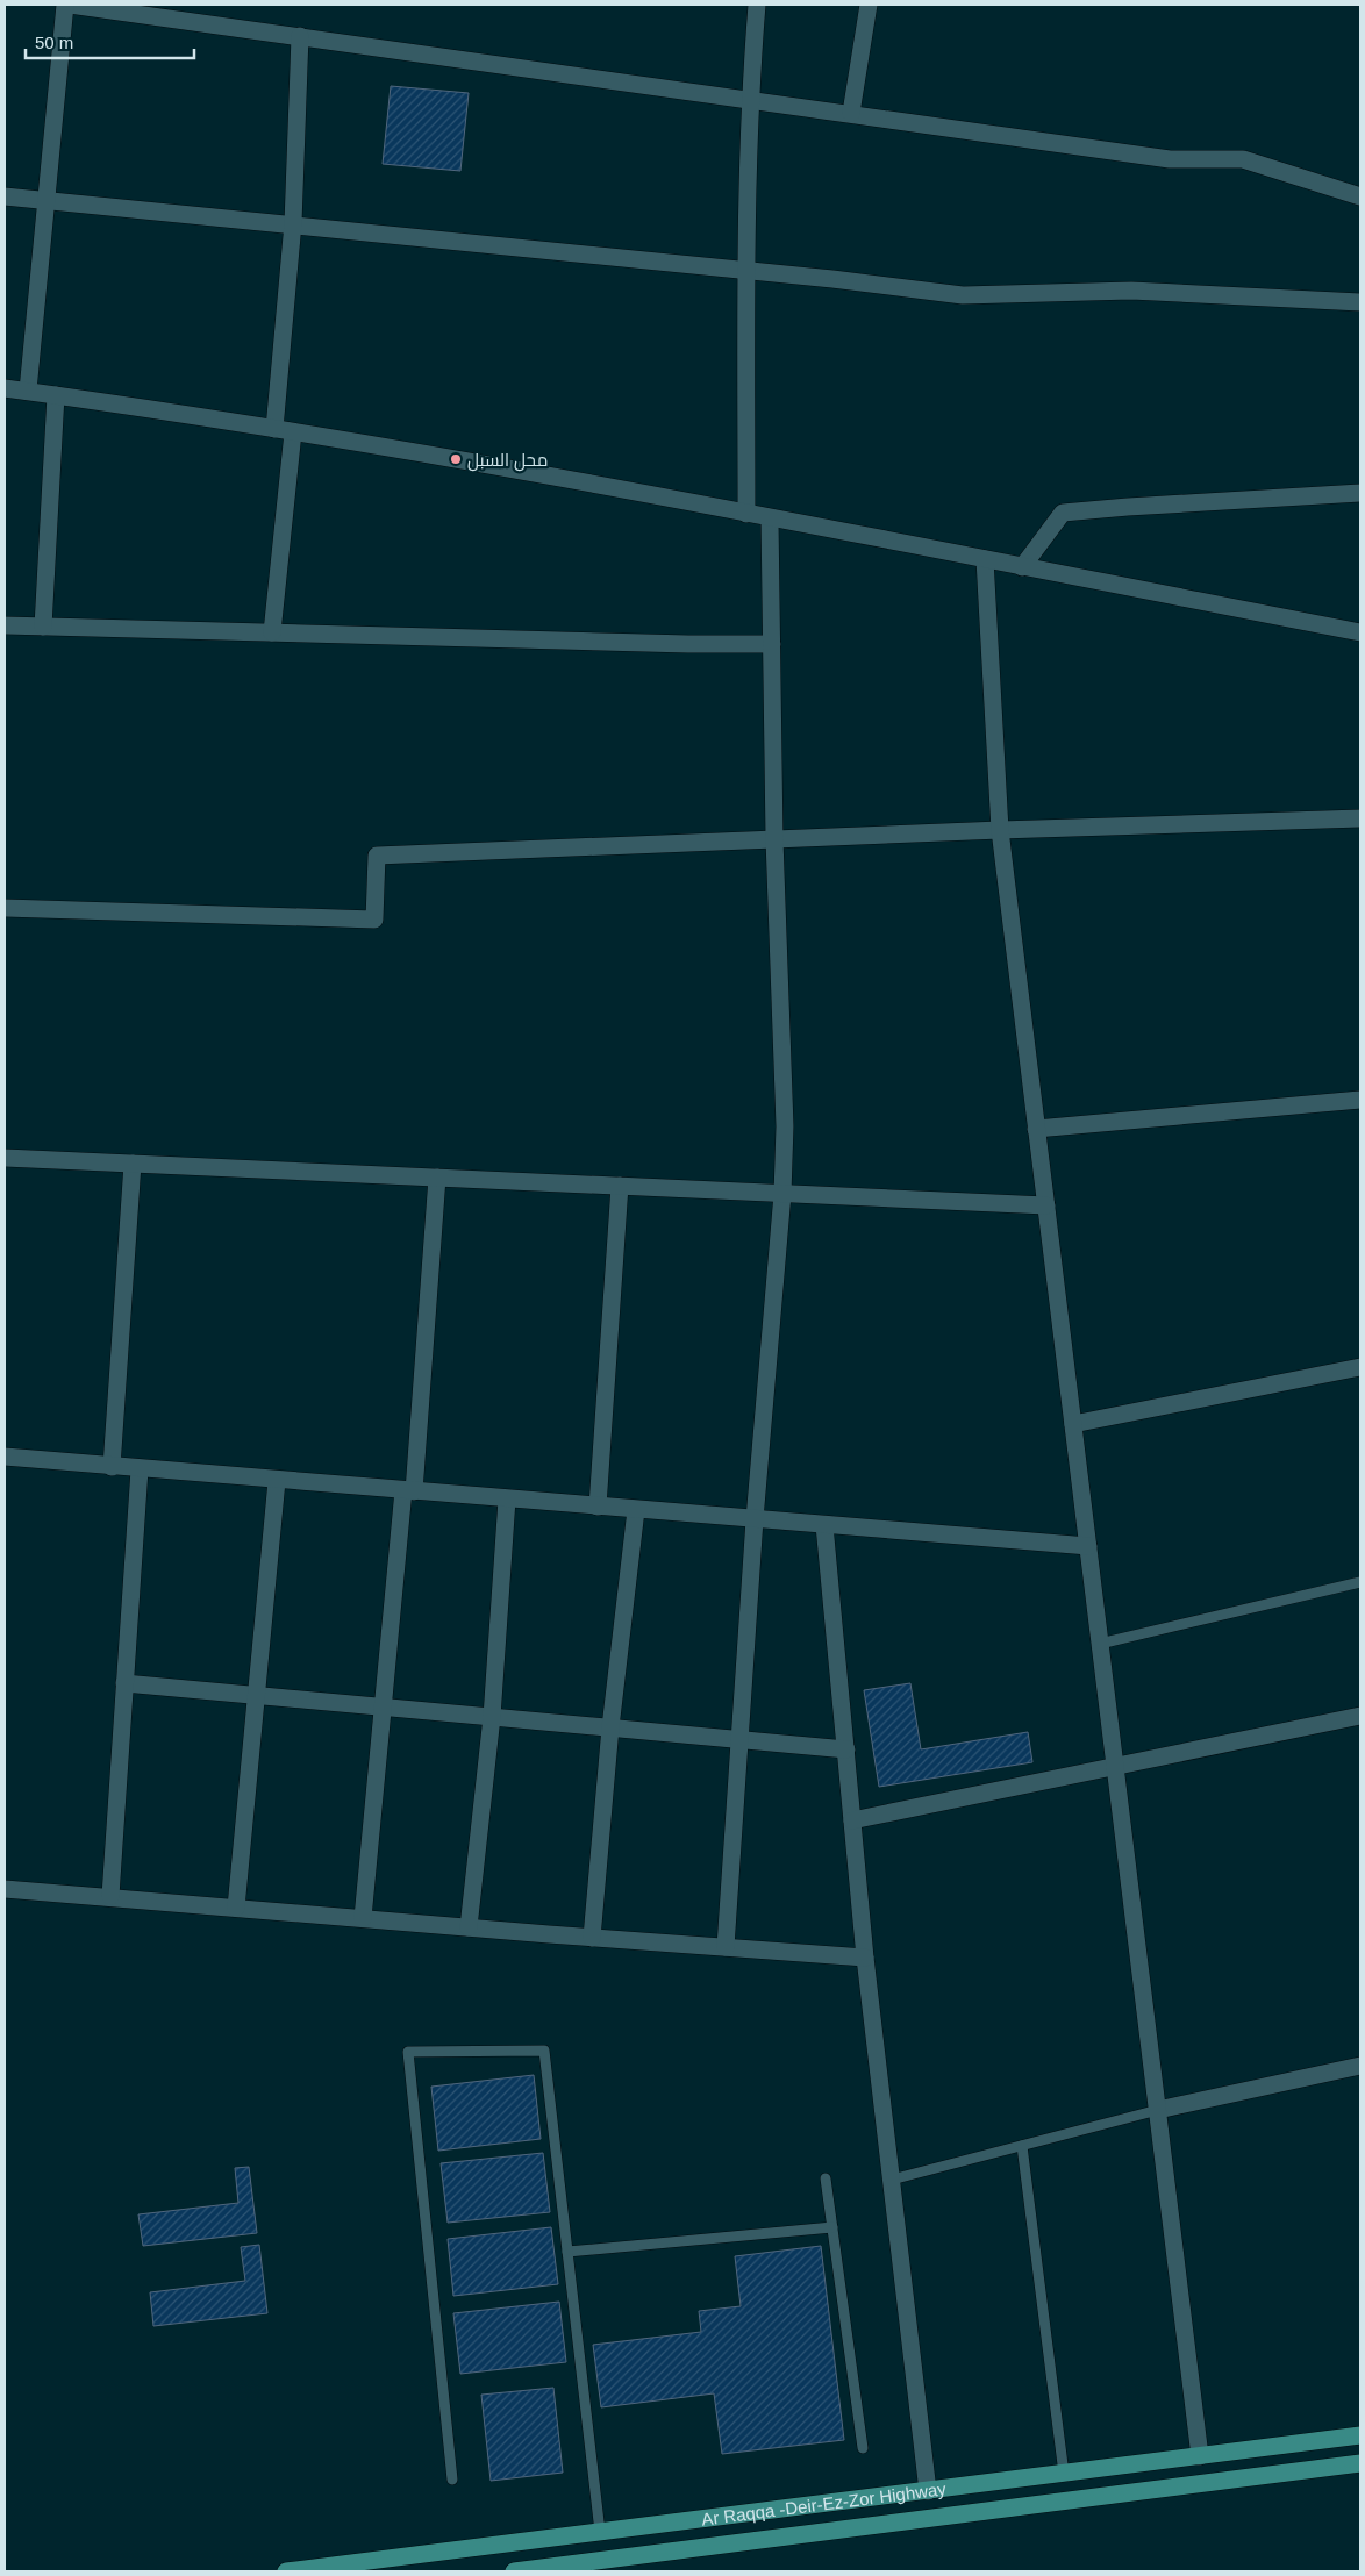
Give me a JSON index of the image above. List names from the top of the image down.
{
  "streets": {
    "main road": ["Ar Raqqa -Deir-Ez-Zor Highway"]
  },
  "places": ["محل السبل"],
  "scale_bar": "50 m"
}
